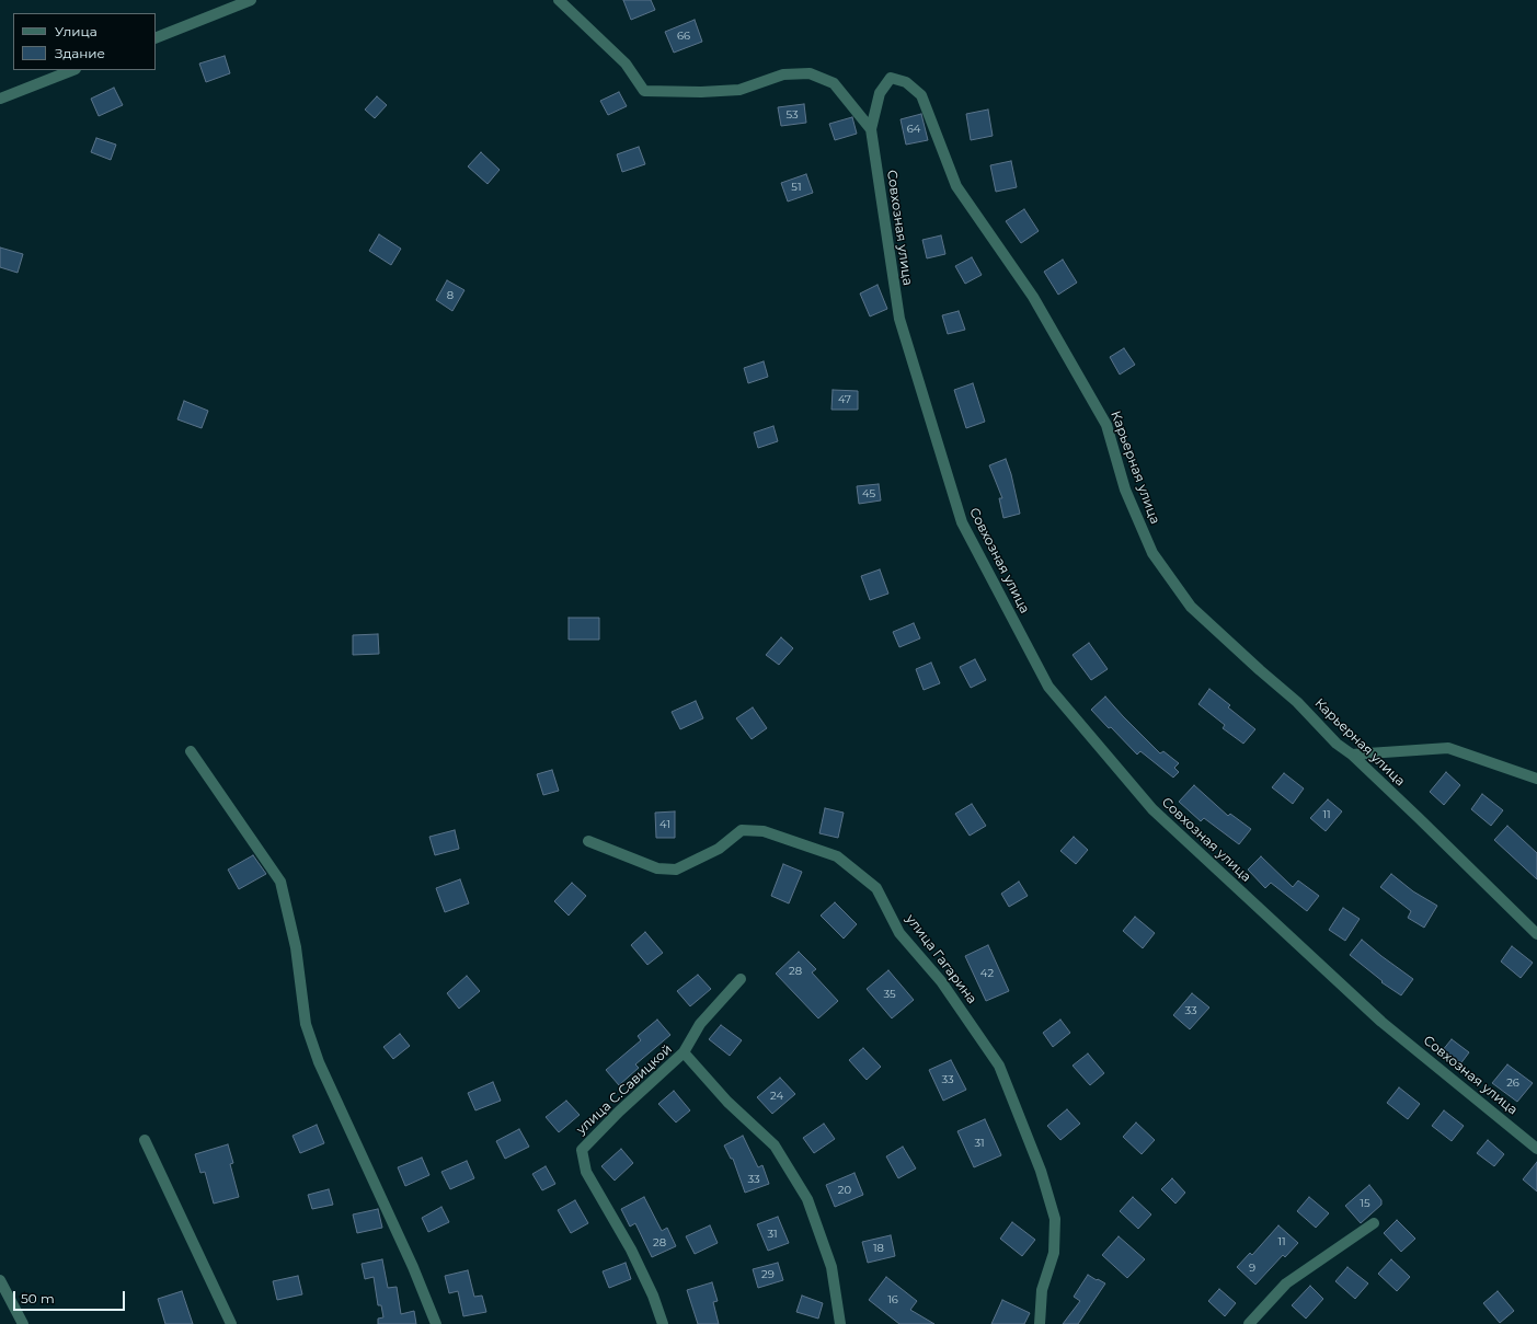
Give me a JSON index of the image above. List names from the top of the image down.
{
  "streets": {
    "street": [
      "Совхозная улица",
      "Карьерная улица",
      "улица Гагарина",
      "улица С.Савицкой"
    ]
  },
  "crossings": [
    ["Совхозная улица", "Карьерная улица"]
  ],
  "house_numbers": [
    "66",
    "53",
    "64",
    "51",
    "8",
    "47",
    "45",
    "11",
    "41",
    "28",
    "42",
    "35",
    "33",
    "33",
    "26",
    "24",
    "31",
    "33",
    "20",
    "15",
    "31",
    "11",
    "28",
    "18",
    "9",
    "29",
    "16"
  ],
  "legend": ["Улица", "Здание"],
  "scale_bar": "50 m"
}
